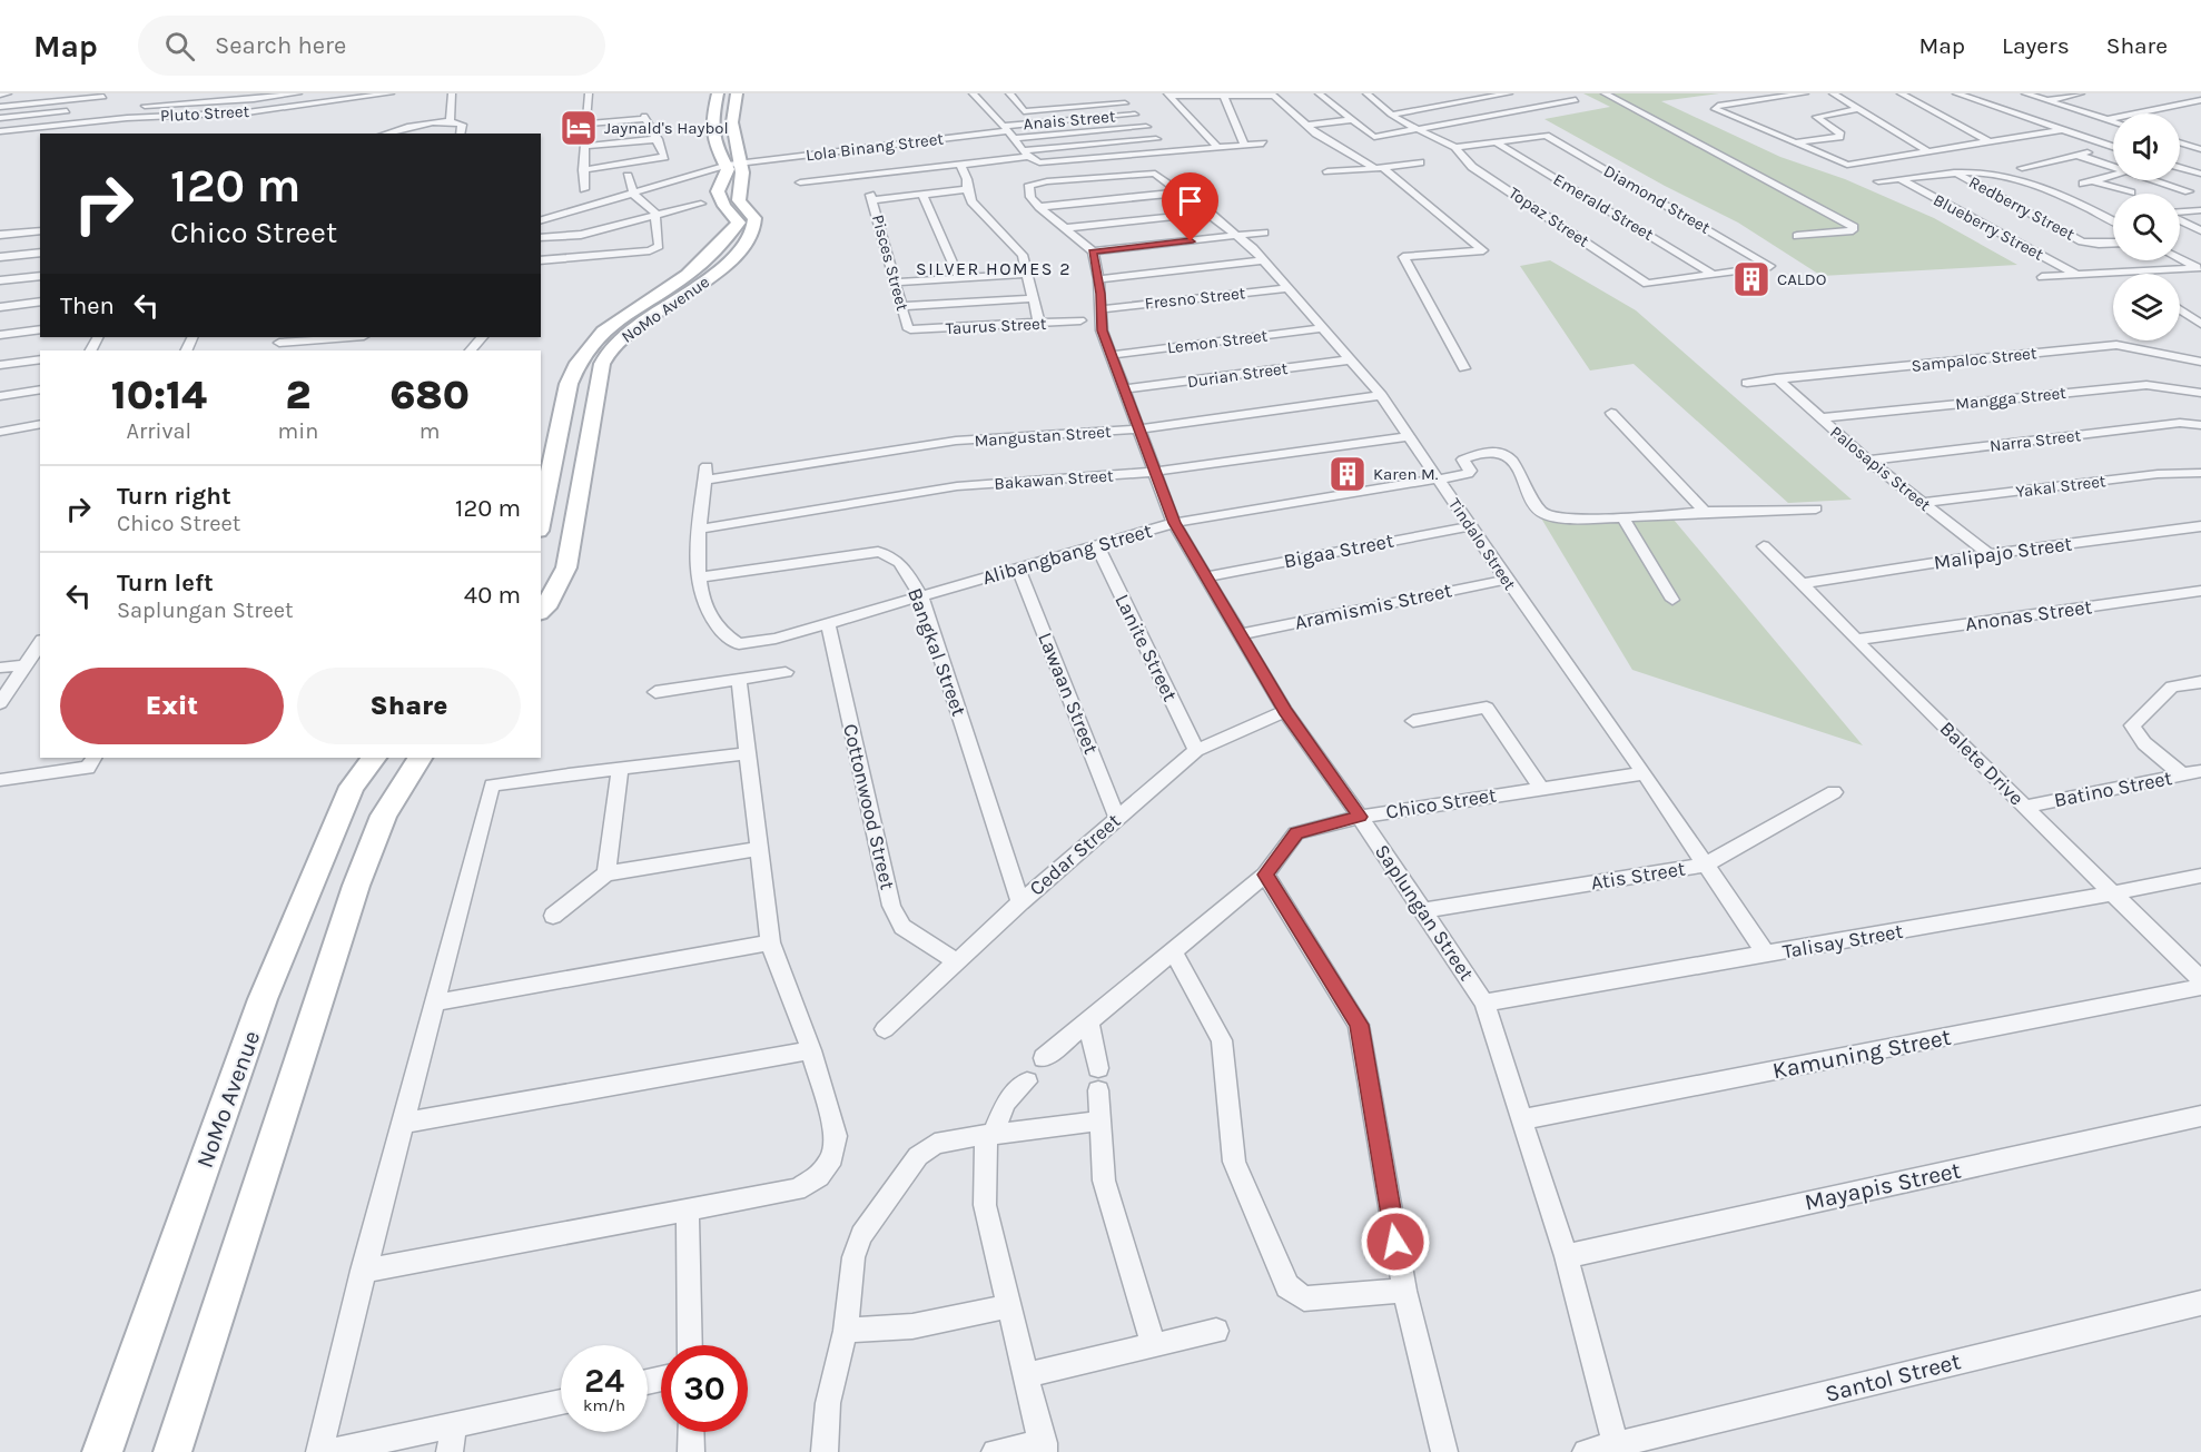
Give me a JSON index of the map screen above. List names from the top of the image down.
{
  "streets": {
    "main road": ["NoMo Avenue"],
    "street": [
      "Pluto Street",
      "Anais Street",
      "Lola Binang Street",
      "Diamond Street",
      "Emerald Street",
      "Redberry Street",
      "Topaz Street",
      "Blueberry Street",
      "Pisces Street",
      "Fresno Street",
      "Taurus Street",
      "Lemon Street",
      "Sampaloc Street",
      "Durian Street",
      "Mangga Street",
      "Mangustan Street",
      "Narra Street",
      "Palosapis Street",
      "Bakawan Street",
      "Yakal Street",
      "Tindalo Street",
      "Bigaa Street",
      "Malipajo Street",
      "Alibangbang Street",
      "Aramismis Street",
      "Anonas Street",
      "Lanite Street",
      "Bangkal Street",
      "Lawaan Street",
      "Balete Drive",
      "Batino Street",
      "Chico Street",
      "Cottonwood Street",
      "Cedar Street",
      "Atis Street",
      "Saplungan Street",
      "Talisay Street",
      "Kamuning Street",
      "Mayapis Street",
      "Santol Street"
    ]
  },
  "crossings": [
    ["Anais Street", "Lola Binang Street"],
    ["Lola Binang Street", "NoMo Avenue"],
    ["Diamond Street", "Emerald Street"],
    ["Diamond Street", "Topaz Street"],
    ["Emerald Street", "Topaz Street"],
    ["Pisces Street", "Taurus Street"],
    ["Fresno Street", "Tindalo Street"],
    ["Fresno Street", "Saplungan Street"],
    ["Lemon Street", "Tindalo Street"],
    ["Lemon Street", "Saplungan Street"],
    ["Sampaloc Street", "Palosapis Street"],
    ["Durian Street", "Tindalo Street"],
    ["Durian Street", "Saplungan Street"],
    ["Mangga Street", "Palosapis Street"],
    ["Mangustan Street", "Bakawan Street"],
    ["Mangustan Street", "Tindalo Street"],
    ["Mangustan Street", "Saplungan Street"],
    ["Narra Street", "Palosapis Street"],
    ["Palosapis Street", "Yakal Street"],
    ["Palosapis Street", "Malipajo Street"],
    ["Bakawan Street", "Tindalo Street"],
    ["Bakawan Street", "Saplungan Street"],
    ["Tindalo Street", "Bigaa Street"],
    ["Tindalo Street", "Alibangbang Street"],
    ["Tindalo Street", "Aramismis Street"],
    ["Tindalo Street", "Chico Street"],
    ["Tindalo Street", "Atis Street"],
    ["Tindalo Street", "Talisay Street"],
    ["Bigaa Street", "Saplungan Street"],
    ["Malipajo Street", "Balete Drive"],
    ["Alibangbang Street", "Lanite Street"],
    ["Alibangbang Street", "Bangkal Street"],
    ["Alibangbang Street", "Lawaan Street"],
    ["Alibangbang Street", "Cottonwood Street"],
    ["Alibangbang Street", "Saplungan Street"],
    ["Aramismis Street", "Saplungan Street"],
    ["Anonas Street", "Balete Drive"],
    ["Lanite Street", "Cedar Street"],
    ["Bangkal Street", "Cedar Street"],
    ["Lawaan Street", "Cedar Street"],
    ["Balete Drive", "Batino Street"],
    ["Balete Drive", "Talisay Street"],
    ["Chico Street", "Saplungan Street"],
    ["Cottonwood Street", "Cedar Street"],
    ["Cedar Street", "Saplungan Street"],
    ["Atis Street", "Saplungan Street"],
    ["Saplungan Street", "Talisay Street"],
    ["Saplungan Street", "Kamuning Street"],
    ["Saplungan Street", "Mayapis Street"],
    ["Saplungan Street", "Santol Street"]
  ],
  "districts": ["SILVER HOMES 2"],
  "places": {
    "hotel": ["Jaynald's Haybol"],
    "building": ["CALDO", "Karen M."]
  },
  "page": {
    "header": "Map",
    "search": "Search here",
    "nav": ["Map", "Layers", "Share"],
    "turn": ["120 m", "Chico Street"],
    "then": "Then",
    "eta": [
      "10:14",
      "Arrival",
      "2",
      "min",
      "680",
      "m"
    ],
    "list": [
      {
        "name": "Turn right",
        "note": "Chico Street",
        "value": "120 m"
      },
      {
        "name": "Turn left",
        "note": "Saplungan Street",
        "value": "40 m"
      }
    ],
    "buttons": ["Exit", "Share"],
    "speed": "24 km/h",
    "limit": "30"
  }
}
